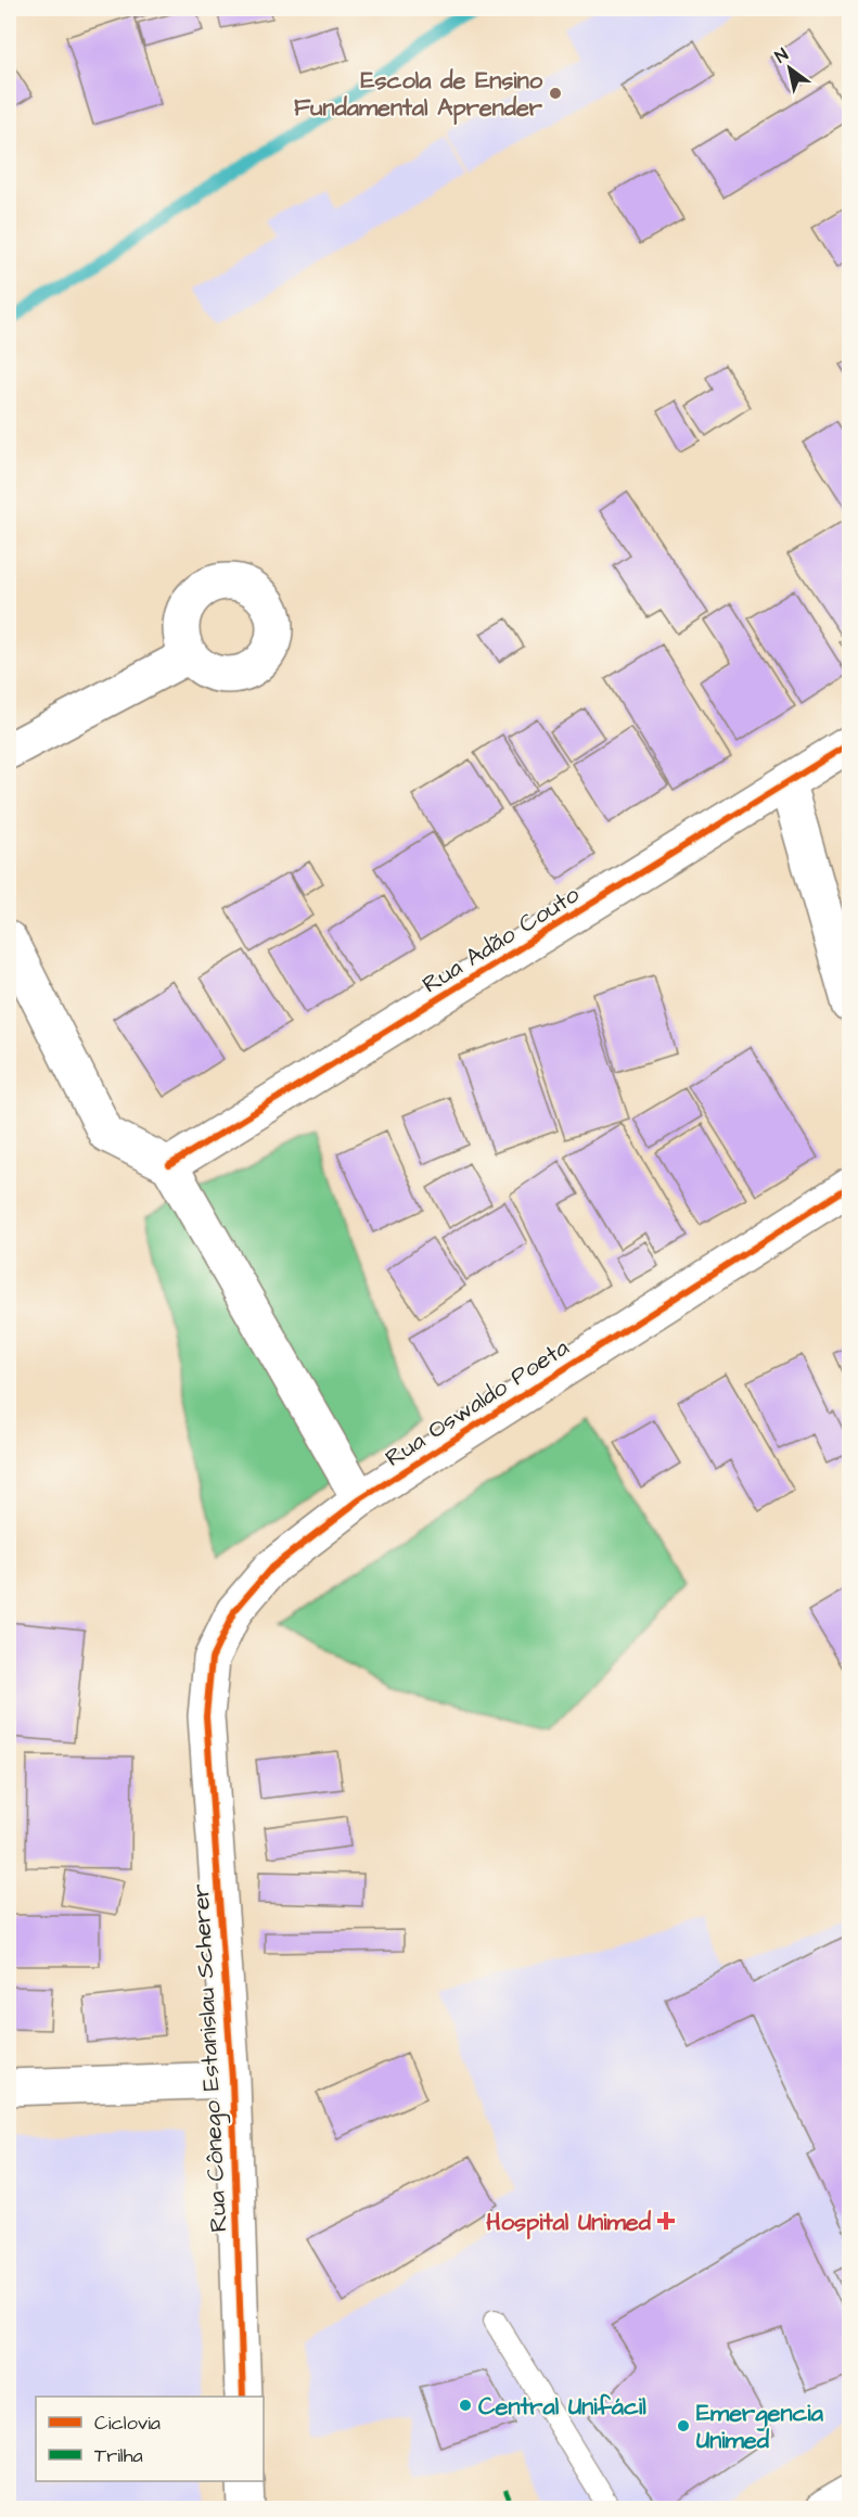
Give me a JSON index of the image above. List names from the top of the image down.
{
  "streets": {
    "street": ["Rua Adão Couto", "Rua Oswaldo Poeta", "Rua Cônego Estanislau Scherer"]
  },
  "crossings": [
    ["Rua Oswaldo Poeta", "Rua Cônego Estanislau Scherer"]
  ],
  "places": {
    "other": ["Escola de Ensino Fundamental Aprender", "Central Unifácil", "Emergencia Unimed"],
    "health": ["Hospital Unimed"]
  },
  "legend": ["Ciclovia", "Trilha"],
  "north": "top left"
}
